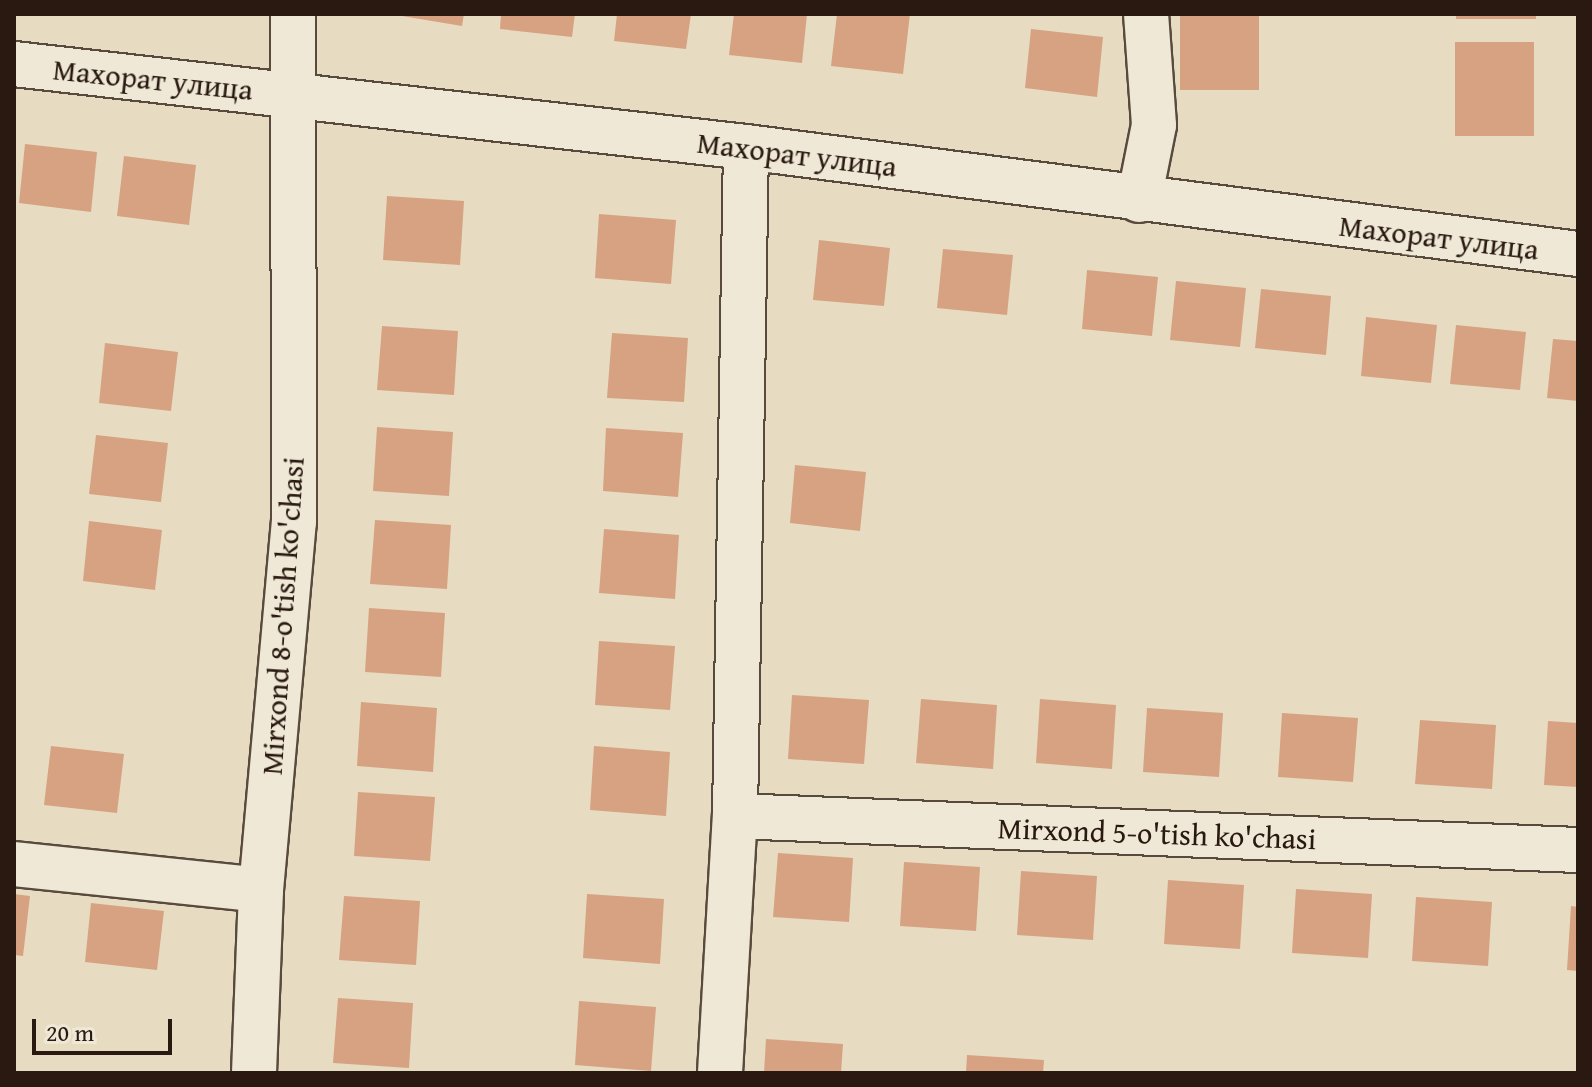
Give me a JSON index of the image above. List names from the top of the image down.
{
  "streets": {
    "street": ["Махорат улица", "Mirxond 8-o'tish ko'chasi", "Mirxond 5-o'tish ko'chasi"]
  },
  "crossings": [
    ["Махорат улица", "Mirxond 8-o'tish ko'chasi"]
  ],
  "scale_bar": "20 m"
}
